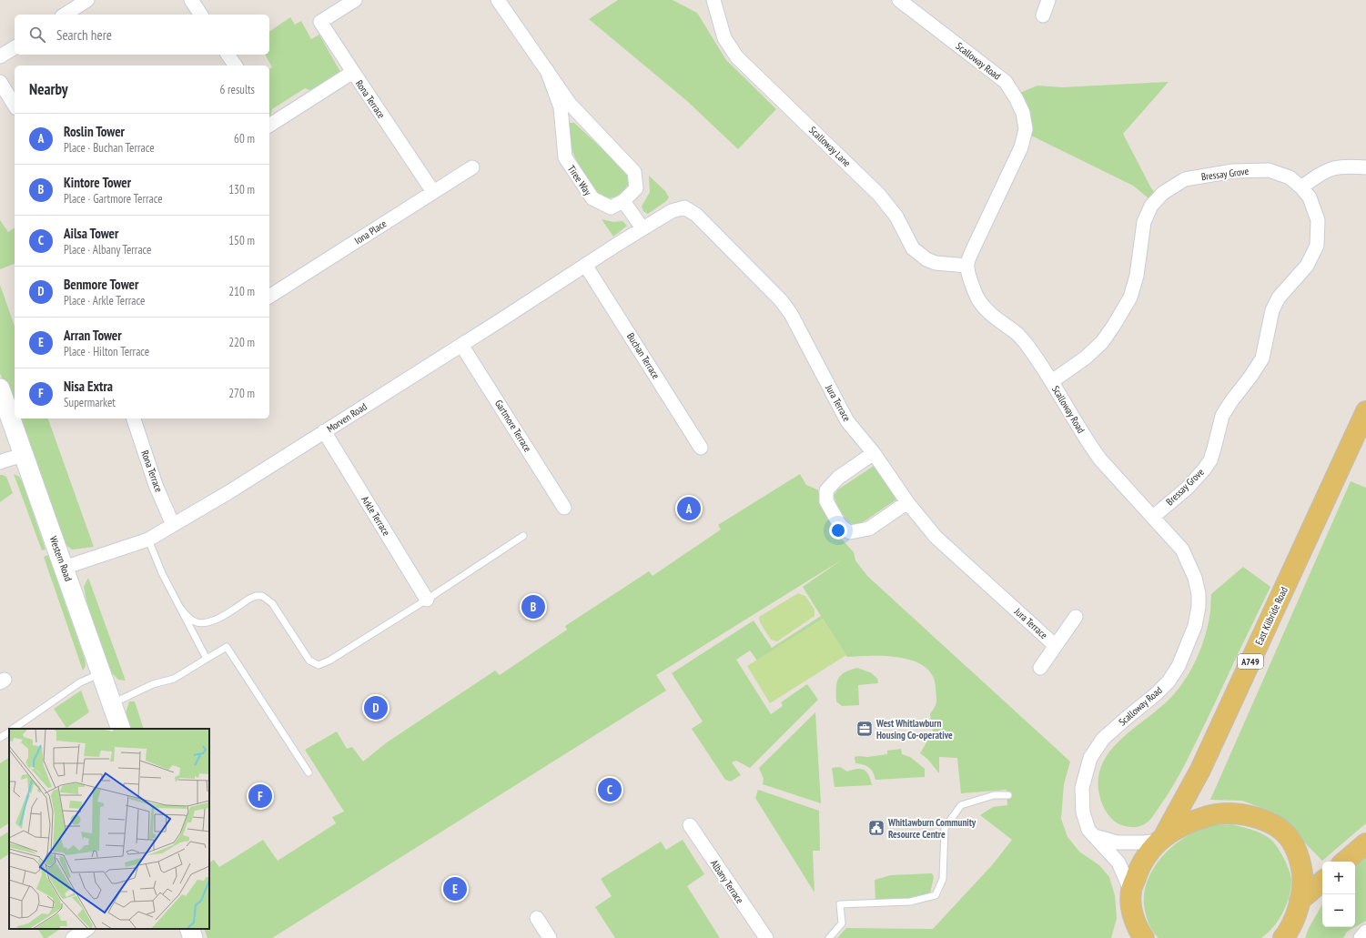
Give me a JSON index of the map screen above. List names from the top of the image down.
{
  "streets": {
    "main road": ["East Kilbride Road", "A749"],
    "street": [
      "Scalloway Road",
      "Rona Terrace",
      "Scalloway Lane",
      "Bressay Grove",
      "Tiree Way",
      "Iona Place",
      "Buchan Terrace",
      "Jura Terrace",
      "Morven Road",
      "Gartmore Terrace",
      "Arkle Terrace",
      "Western Road",
      "Albany Terrace"
    ]
  },
  "crossings": [
    ["Scalloway Road", "Scalloway Lane"],
    ["Scalloway Road", "Bressay Grove"],
    ["Rona Terrace", "Iona Place"],
    ["Rona Terrace", "Morven Road"],
    ["Buchan Terrace", "Morven Road"],
    ["Jura Terrace", "Morven Road"],
    ["Morven Road", "Gartmore Terrace"],
    ["Morven Road", "Arkle Terrace"],
    ["Morven Road", "Western Road"]
  ],
  "places": {
    "office": ["West Whitlawburn Housing Co-operative"],
    "public building": ["Whitlawburn Community Resource Centre"]
  },
  "page": {
    "search": "Search here",
    "heading": ["Nearby", "6 results"],
    "list": [
      {
        "mark": "A",
        "name": "Roslin Tower",
        "note": "Place · Buchan Terrace",
        "value": "60 m"
      },
      {
        "mark": "B",
        "name": "Kintore Tower",
        "note": "Place · Gartmore Terrace",
        "value": "130 m"
      },
      {
        "mark": "C",
        "name": "Ailsa Tower",
        "note": "Place · Albany Terrace",
        "value": "150 m"
      },
      {
        "mark": "D",
        "name": "Benmore Tower",
        "note": "Place · Arkle Terrace",
        "value": "210 m"
      },
      {
        "mark": "E",
        "name": "Arran Tower",
        "note": "Place · Hilton Terrace",
        "value": "220 m"
      },
      {
        "mark": "F",
        "name": "Nisa Extra",
        "note": "Supermarket",
        "value": "270 m"
      }
    ],
    "pins": [
      "A",
      "B",
      "D",
      "C",
      "F",
      "E"
    ],
    "map_buttons": ["+", "−"]
  }
}
